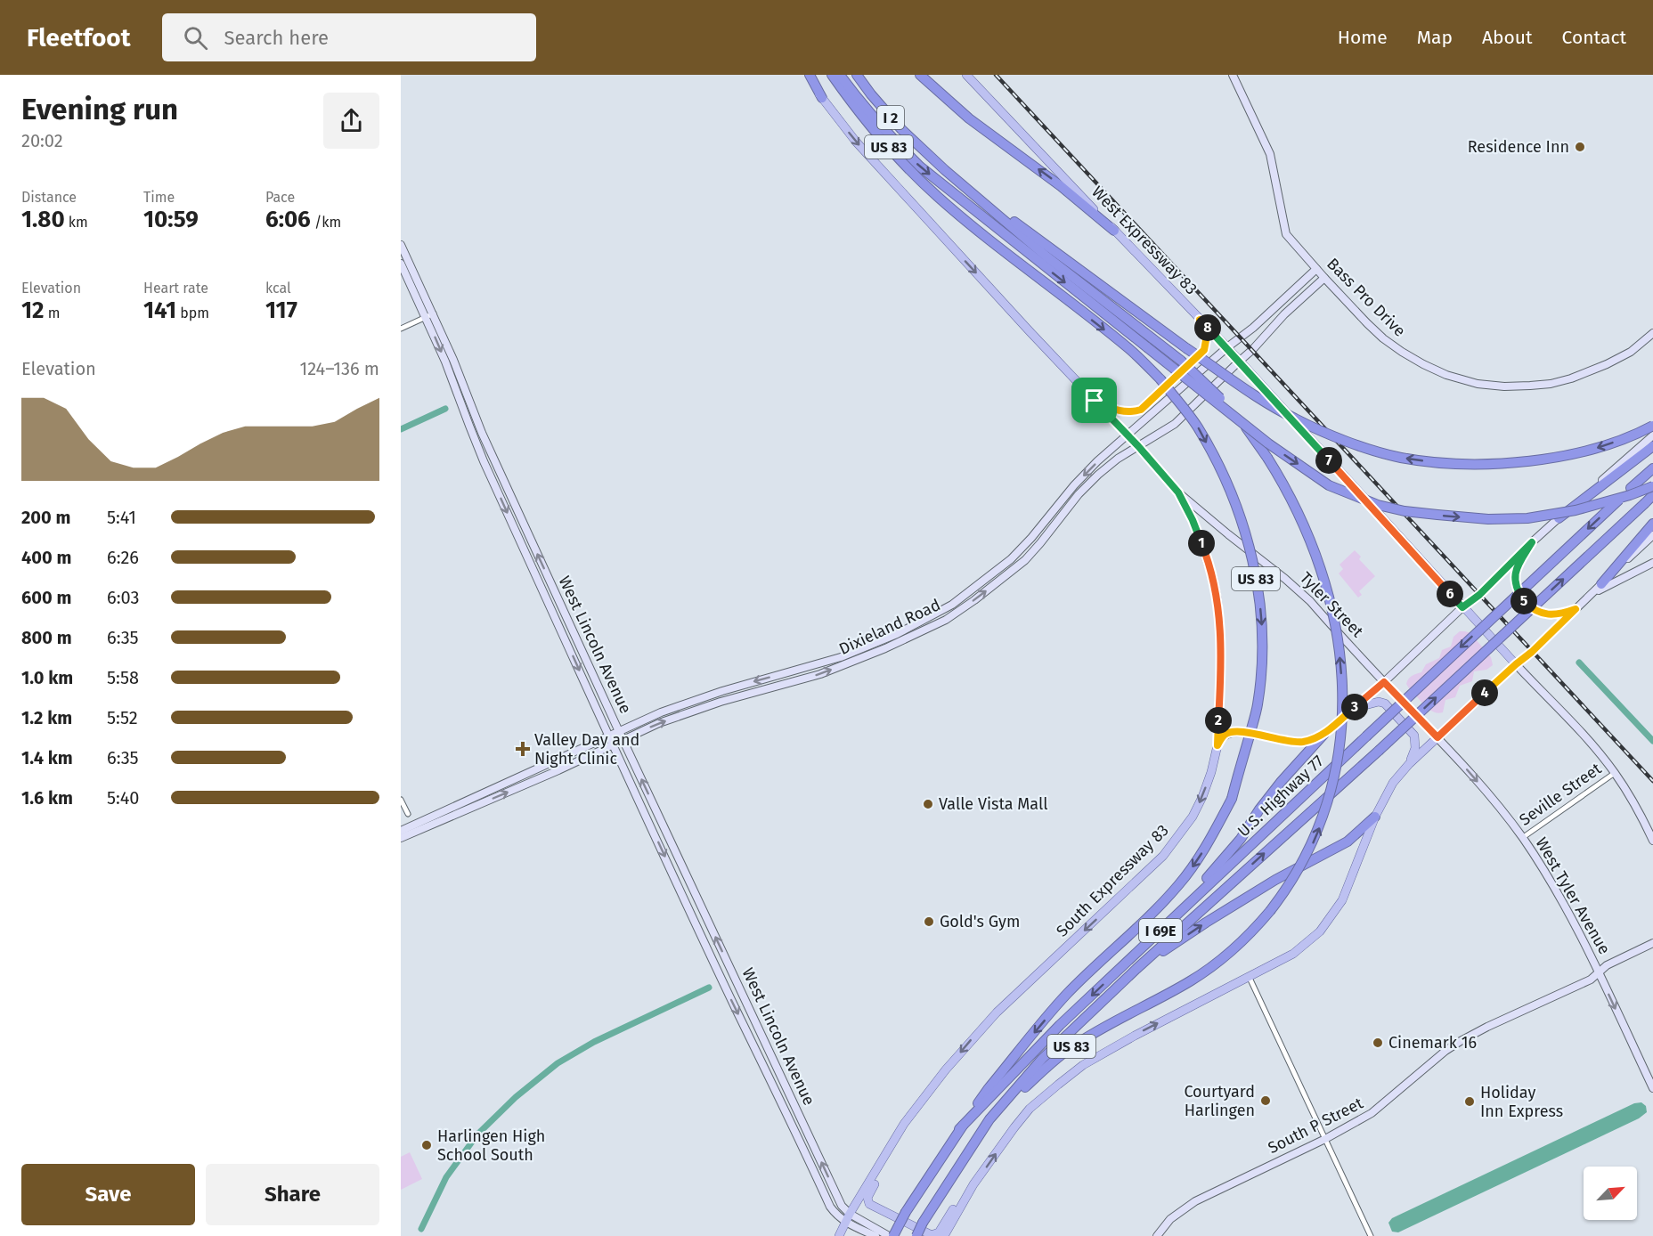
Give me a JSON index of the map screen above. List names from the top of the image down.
{
  "streets": {
    "highway": [
      "I 2",
      "US 83",
      "U.S. Highway 77",
      "I 69E"
    ],
    "main road": [
      "West Expressway 83",
      "Bass Pro Drive",
      "Tyler Street",
      "Dixieland Road",
      "West Lincoln Avenue",
      "South Expressway 83",
      "West Tyler Avenue",
      "South P Street"
    ],
    "street": ["Seville Street"]
  },
  "crossings": [
    ["I 2", "US 83"],
    ["US 83", "U.S. Highway 77"],
    ["US 83", "I 69E"],
    ["West Expressway 83", "Dixieland Road"],
    ["Bass Pro Drive", "Dixieland Road"],
    ["Tyler Street", "South Expressway 83"],
    ["Tyler Street", "West Tyler Avenue"],
    ["Dixieland Road", "West Lincoln Avenue"],
    ["West Lincoln Avenue", "South Expressway 83"],
    ["Seville Street", "West Tyler Avenue"],
    ["U.S. Highway 77", "I 69E"],
    ["West Tyler Avenue", "South P Street"]
  ],
  "one_way": ["South Expressway 83", "West Tyler Avenue"],
  "places": {
    "other": [
      "Residence Inn",
      "Valle Vista Mall",
      "Gold's Gym",
      "Cinemark 16",
      "Courtyard Harlingen",
      "Holiday Inn Express",
      "Harlingen High School South"
    ],
    "health": ["Valley Day and Night Clinic"]
  },
  "north": "top right",
  "page": {
    "header": "Fleetfoot",
    "search": "Search here",
    "nav": [
      "Home",
      "Map",
      "About",
      "Contact"
    ],
    "heading": ["Evening run", "20:02"],
    "stats": [
      ["Distance", "1.80 km"],
      ["Time", "10:59"],
      ["Pace", "6:06 /km"],
      ["Elevation", "12 m"],
      ["Heart rate", "141 bpm"],
      ["kcal", "117"]
    ],
    "pins": [
      "8",
      "7",
      "1",
      "6",
      "5",
      "4",
      "3",
      "2"
    ],
    "chart": ["Elevation", "124–136 m"],
    "list": [
      {
        "name": "200 m",
        "note": "5:41"
      },
      {
        "name": "400 m",
        "note": "6:26"
      },
      {
        "name": "600 m",
        "note": "6:03"
      },
      {
        "name": "800 m",
        "note": "6:35"
      },
      {
        "name": "1.0 km",
        "note": "5:58"
      },
      {
        "name": "1.2 km",
        "note": "5:52"
      },
      {
        "name": "1.4 km",
        "note": "6:35"
      },
      {
        "name": "1.6 km",
        "note": "5:40"
      }
    ],
    "buttons": ["Save", "Share"]
  }
}
